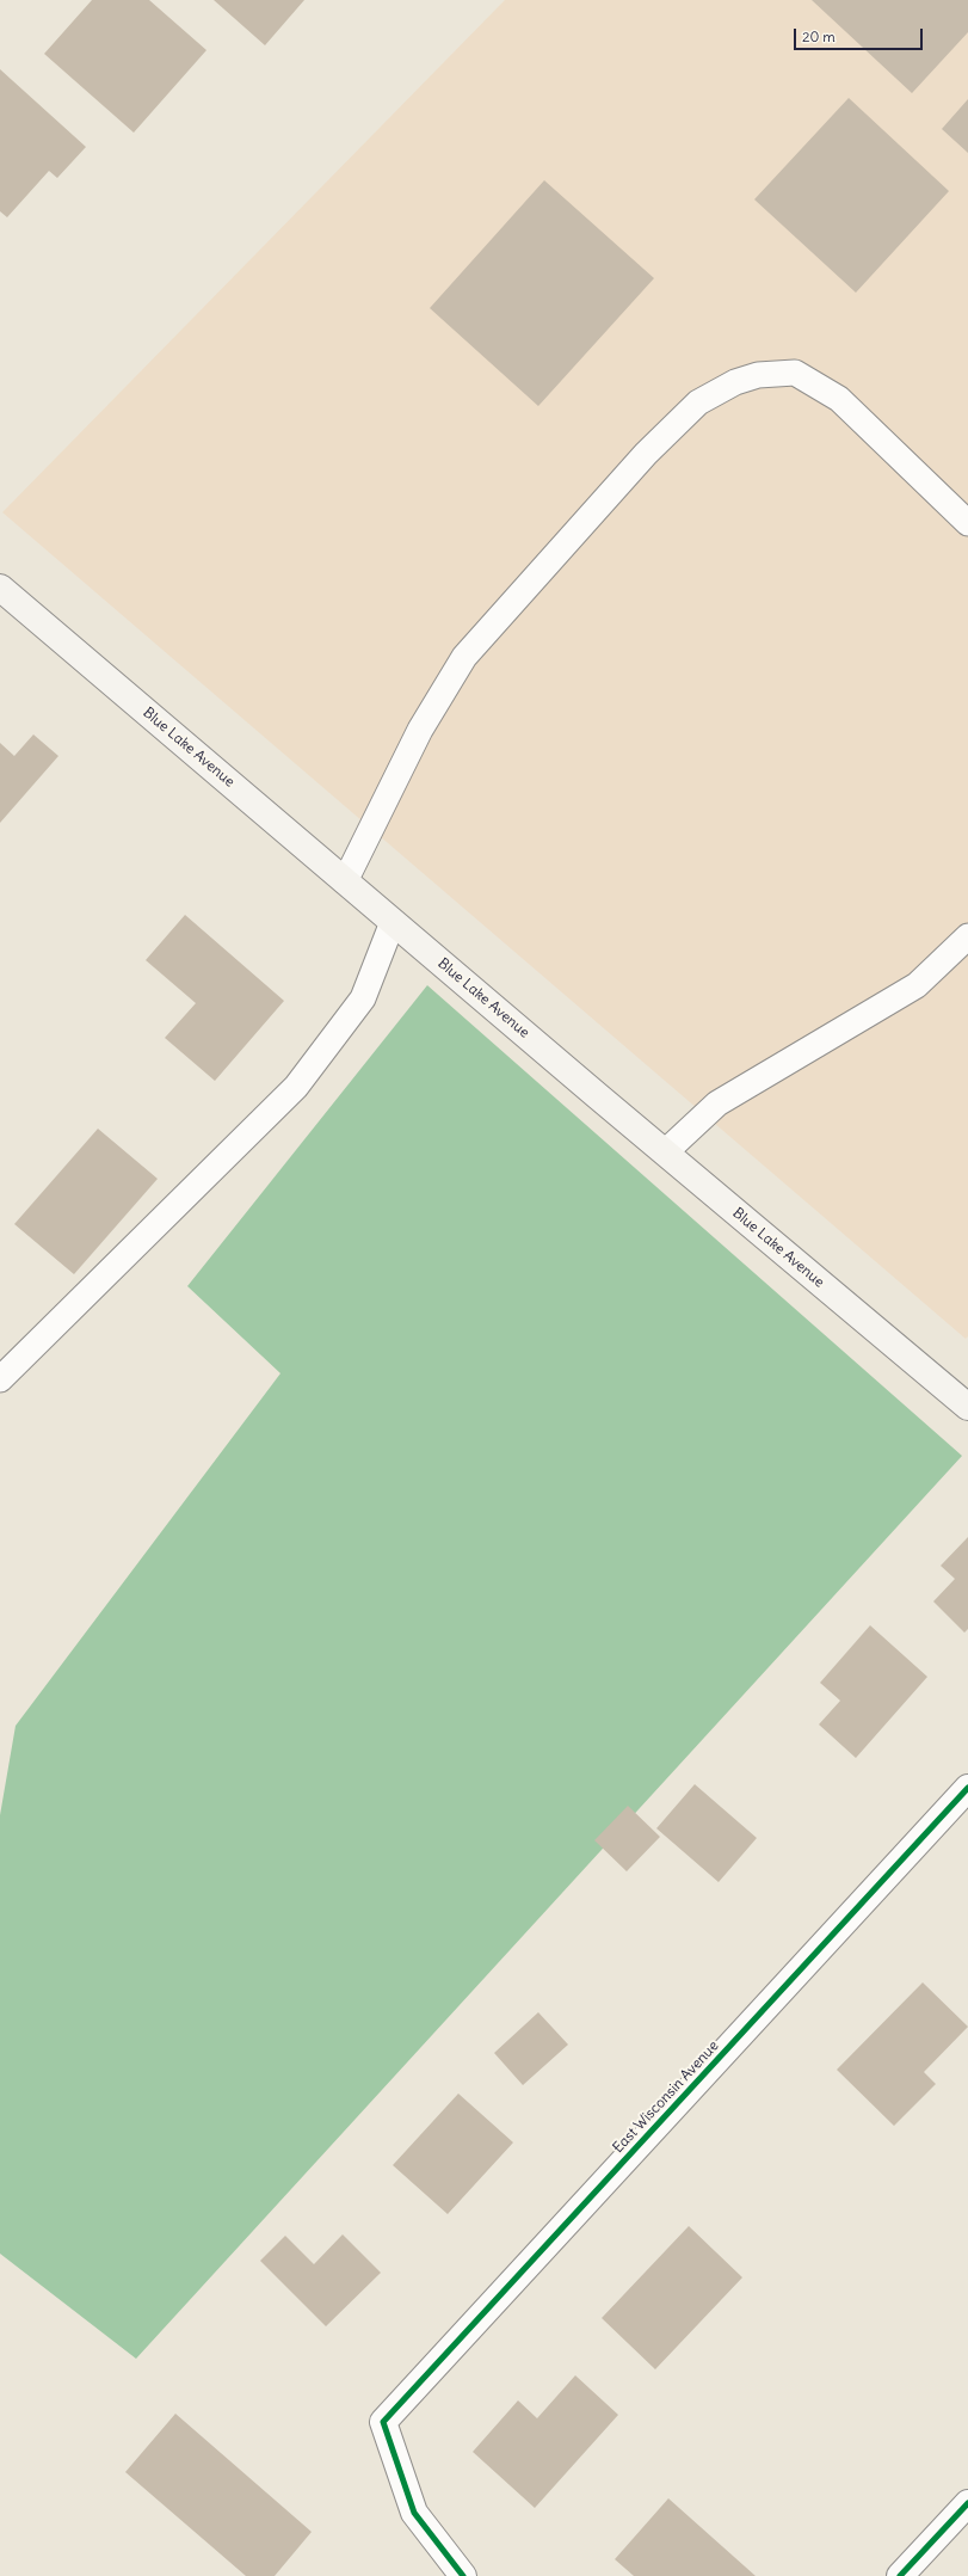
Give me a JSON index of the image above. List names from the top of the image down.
{
  "streets": {
    "main road": ["Blue Lake Avenue"],
    "street": ["East Wisconsin Avenue"]
  },
  "scale_bar": "20 m"
}
